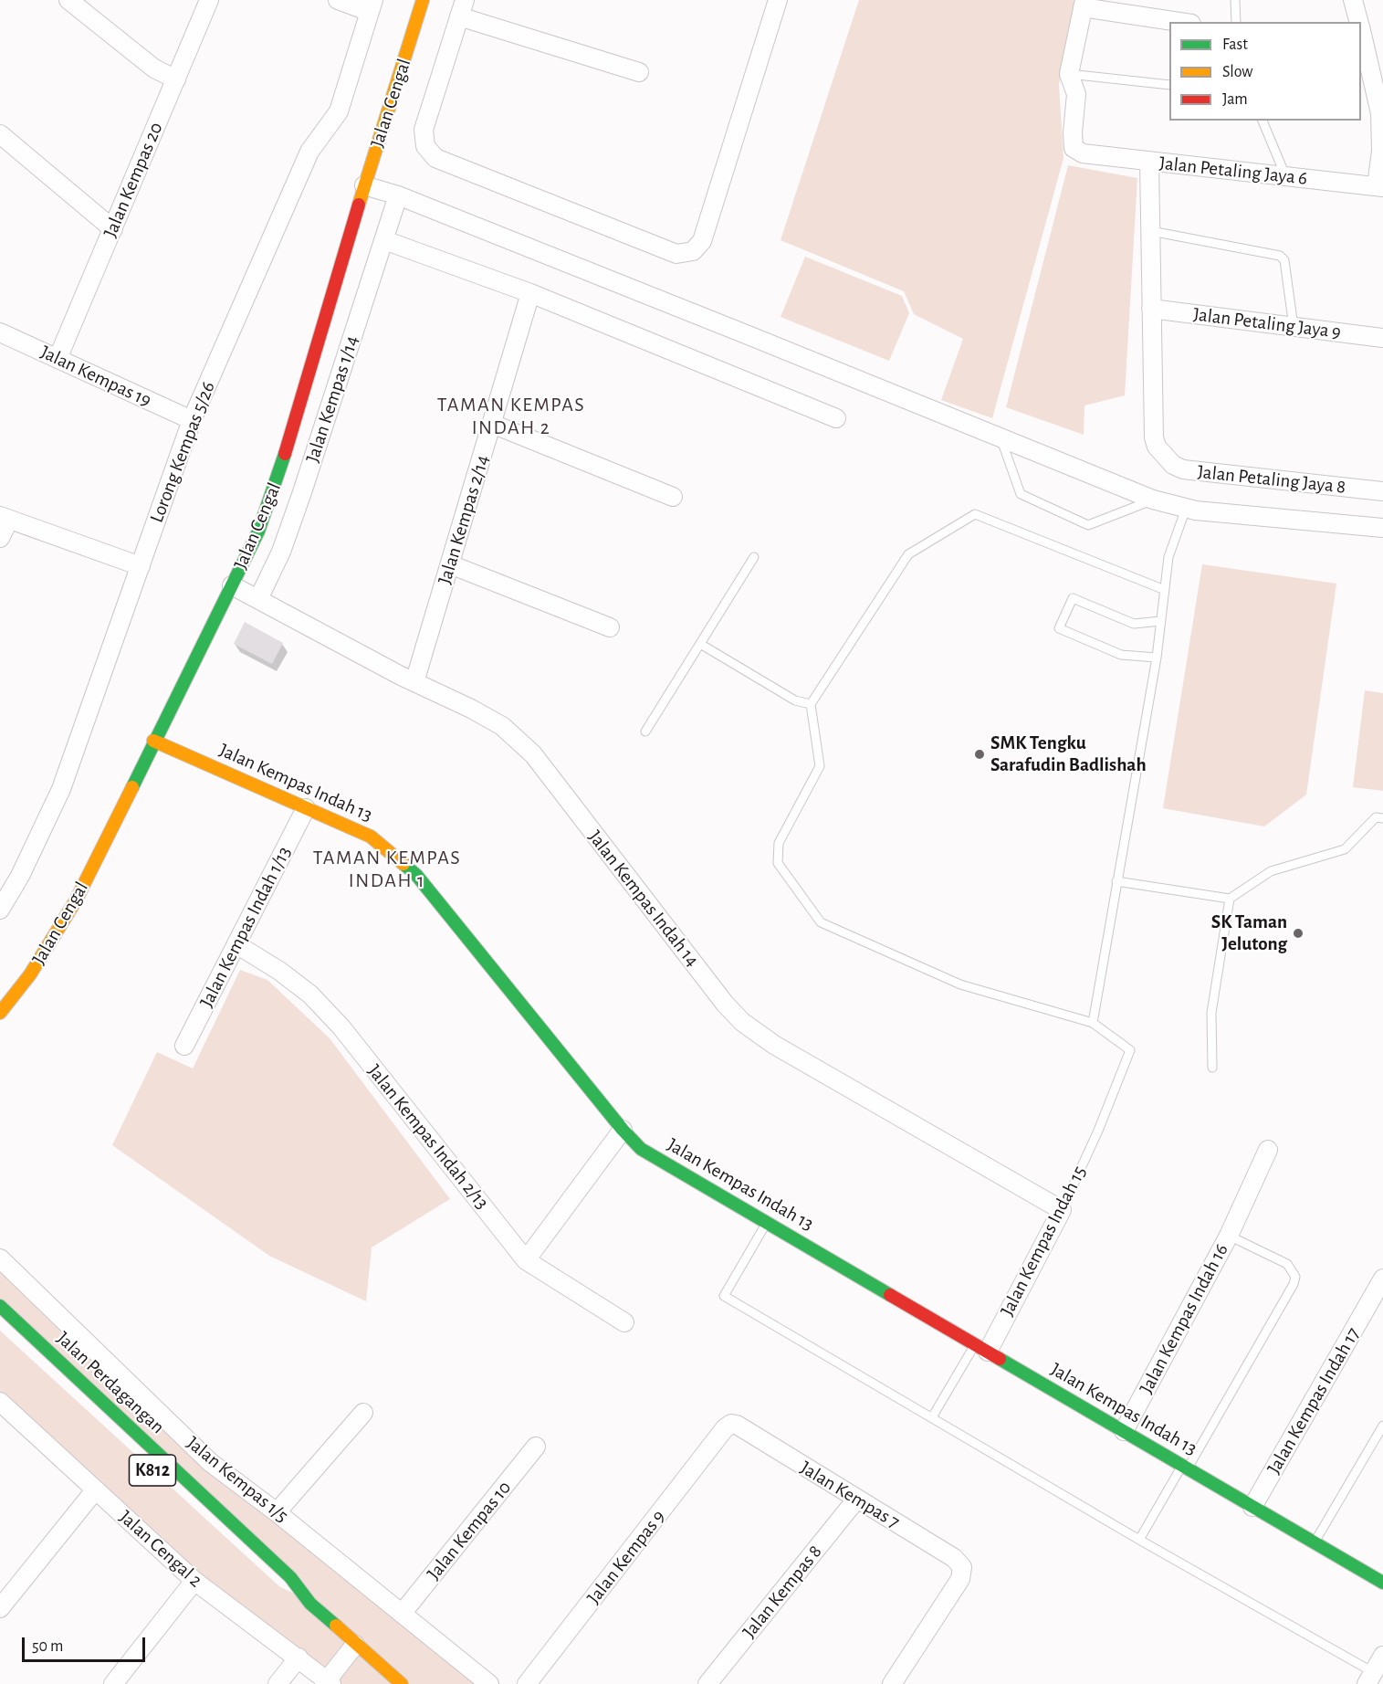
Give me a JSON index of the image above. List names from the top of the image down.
{
  "streets": {
    "street": [
      "Jalan Cengal",
      "Jalan Petaling Jaya 6",
      "Jalan Kempas 20",
      "Jalan Petaling Jaya 9",
      "Jalan Kempas 19",
      "Jalan Kempas 1/14",
      "Lorong Kempas 5/26",
      "Jalan Petaling Jaya 8",
      "Jalan Kempas 2/14",
      "Jalan Kempas Indah 13",
      "Jalan Kempas Indah 14",
      "Jalan Kempas Indah 1/13",
      "Jalan Kempas Indah 2/13",
      "Jalan Kempas Indah 15",
      "Jalan Kempas Indah 16",
      "Jalan Perdagangan",
      "Jalan Kempas Indah 17",
      "K812",
      "Jalan Kempas 1/5",
      "Jalan Kempas 7",
      "Jalan Kempas 10",
      "Jalan Cengal 2",
      "Jalan Kempas 9",
      "Jalan Kempas 8"
    ]
  },
  "crossings": [
    ["Jalan Cengal", "Jalan Kempas Indah 13"],
    ["Jalan Cengal", "Jalan Kempas Indah 14"],
    ["Jalan Kempas 20", "Jalan Kempas 19"],
    ["Jalan Petaling Jaya 9", "Jalan Petaling Jaya 8"],
    ["Jalan Kempas 19", "Lorong Kempas 5/26"],
    ["Jalan Kempas 1/14", "Jalan Kempas Indah 14"],
    ["Jalan Kempas 2/14", "Jalan Kempas Indah 14"],
    ["Jalan Kempas Indah 13", "Jalan Kempas Indah 1/13"],
    ["Jalan Kempas Indah 13", "Jalan Kempas Indah 15"],
    ["Jalan Kempas Indah 13", "Jalan Kempas Indah 16"],
    ["Jalan Kempas Indah 13", "Jalan Kempas Indah 17"],
    ["Jalan Kempas Indah 14", "Jalan Kempas Indah 15"],
    ["Jalan Kempas Indah 1/13", "Jalan Kempas Indah 2/13"],
    ["Jalan Kempas 1/5", "Jalan Kempas 10"],
    ["Jalan Kempas 7", "Jalan Kempas 9"],
    ["Jalan Kempas 7", "Jalan Kempas 8"]
  ],
  "districts": ["TAMAN KEMPAS INDAH 2", "TAMAN KEMPAS INDAH 1"],
  "places": ["SMK Tengku Sarafudin Badlishah", "SK Taman Jelutong"],
  "legend": ["Fast", "Slow", "Jam"],
  "scale_bar": "50 m"
}
